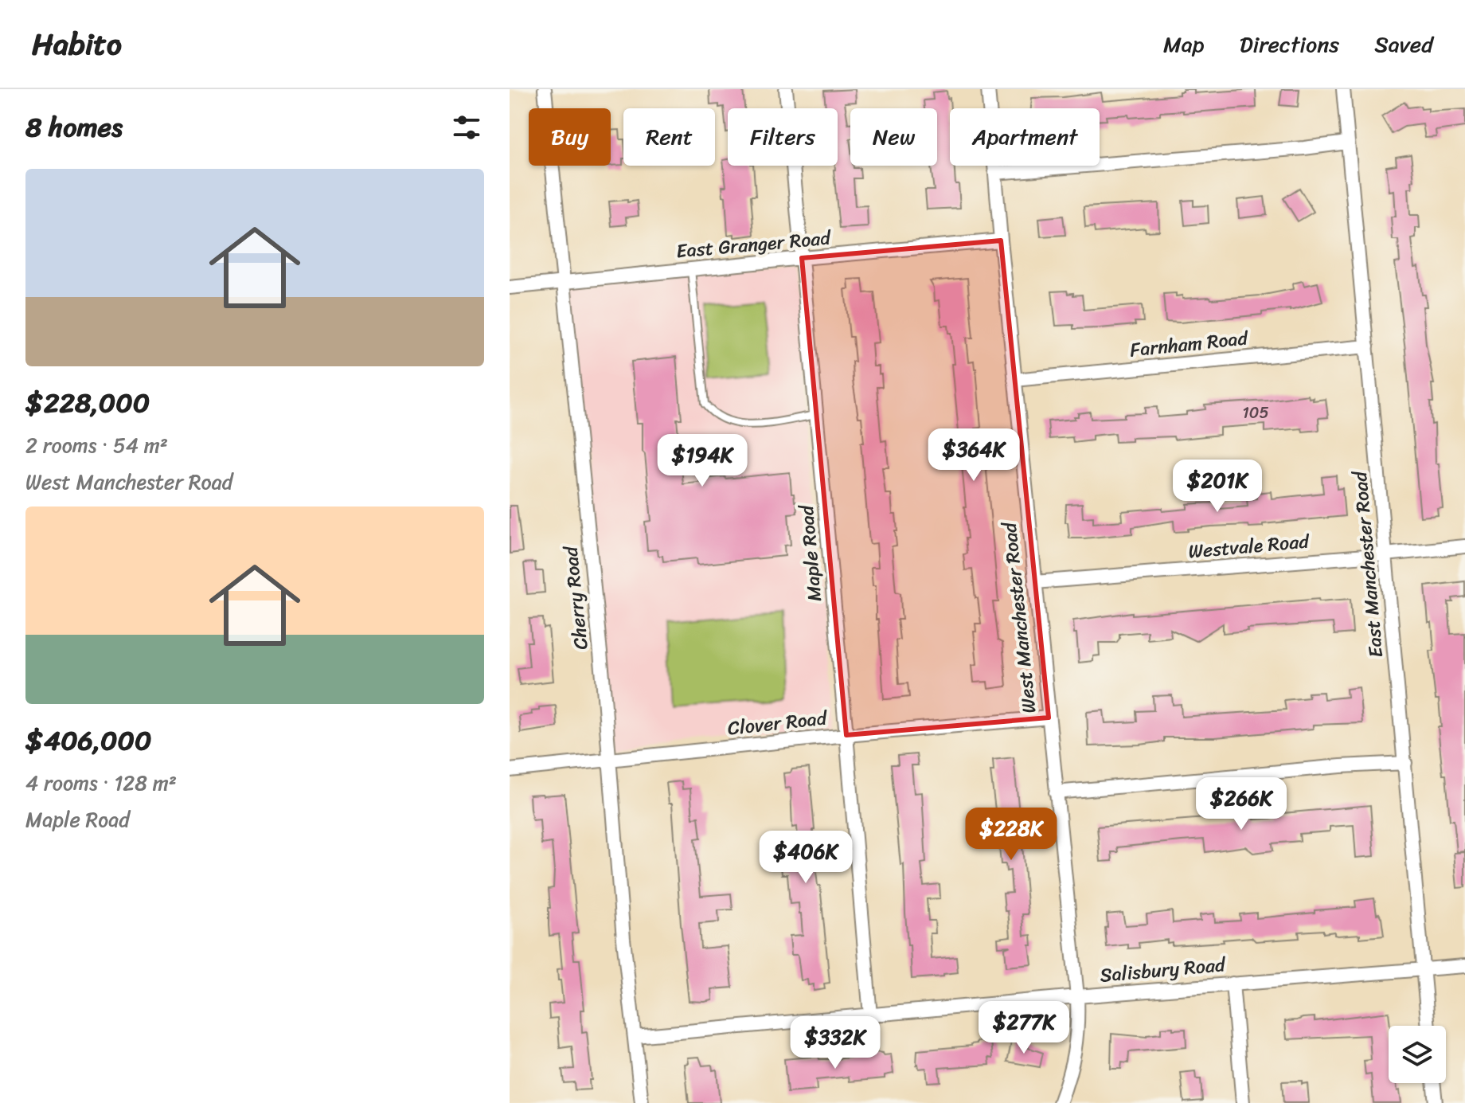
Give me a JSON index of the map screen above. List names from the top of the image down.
{
  "streets": {
    "street": [
      "East Granger Road",
      "Farnham Road",
      "Westvale Road",
      "Maple Road",
      "East Manchester Road",
      "Cherry Road",
      "West Manchester Road",
      "Clover Road",
      "Salisbury Road"
    ]
  },
  "crossings": [
    ["East Granger Road", "Maple Road"],
    ["East Granger Road", "Cherry Road"],
    ["East Granger Road", "West Manchester Road"],
    ["Farnham Road", "East Manchester Road"],
    ["Farnham Road", "West Manchester Road"],
    ["Westvale Road", "East Manchester Road"],
    ["Westvale Road", "West Manchester Road"],
    ["Maple Road", "Clover Road"],
    ["Maple Road", "Salisbury Road"],
    ["East Manchester Road", "Salisbury Road"],
    ["Cherry Road", "Clover Road"],
    ["Cherry Road", "Salisbury Road"],
    ["West Manchester Road", "Clover Road"],
    ["West Manchester Road", "Salisbury Road"]
  ],
  "house_numbers": ["105"],
  "page": {
    "header": "Habito",
    "nav": ["Map", "Directions", "Saved"],
    "heading": "8 homes",
    "chip": [
      "Buy",
      "Rent",
      "Filters",
      "New",
      "Apartment"
    ],
    "list": [
      {
        "name": "$228,000",
        "note": "2 rooms · 54 m² · West Manchester Road"
      },
      {
        "name": "$406,000",
        "note": "4 rooms · 128 m² · Maple Road"
      }
    ],
    "price": [
      "$364K",
      "$194K",
      "$201K",
      "$266K",
      "$228K",
      "$406K",
      "$277K",
      "$332K"
    ]
  }
}
